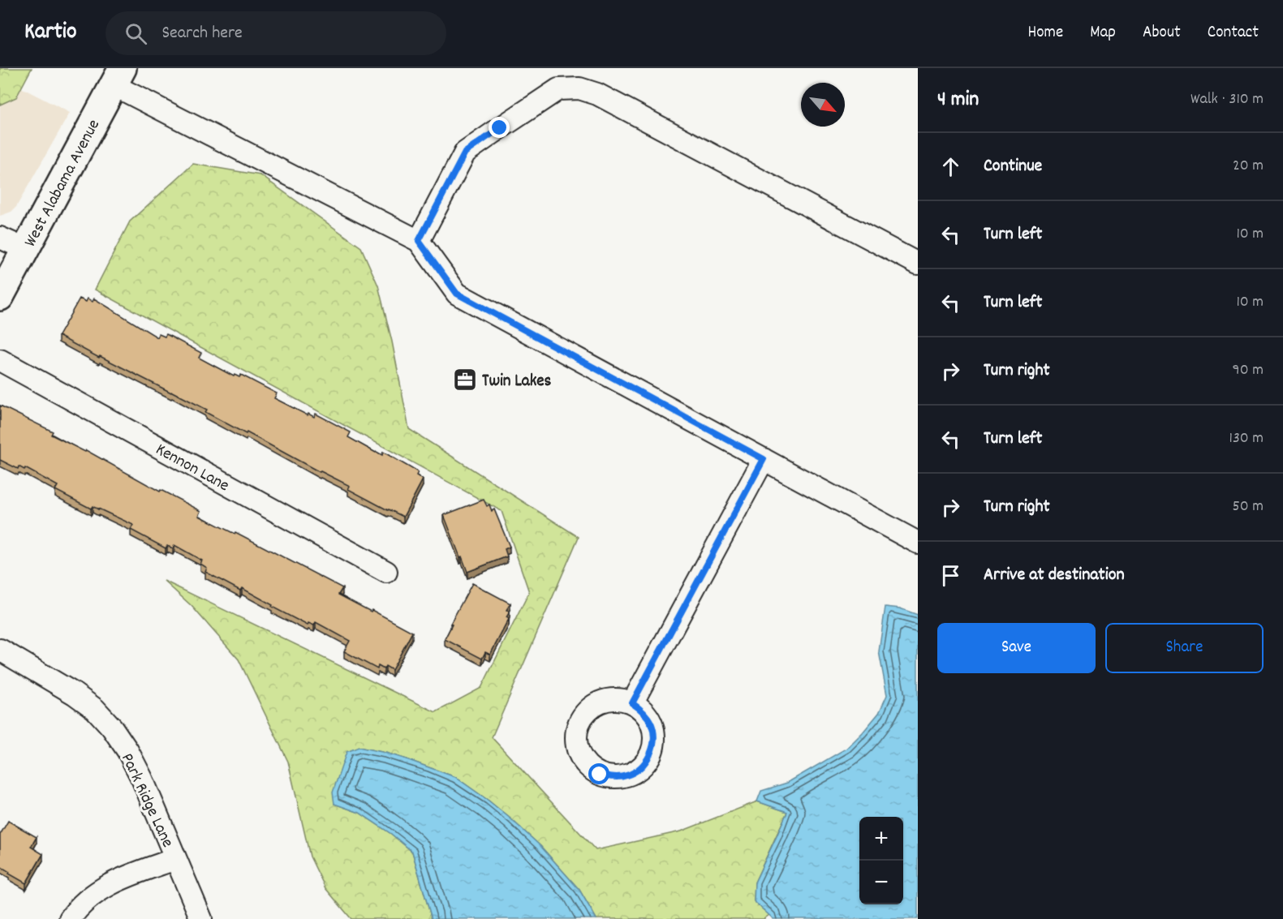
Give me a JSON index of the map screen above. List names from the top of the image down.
{
  "streets": {
    "main road": ["West Alabama Avenue"],
    "street": ["Kennon Lane", "Park Ridge Lane"]
  },
  "places": {
    "office": ["Twin Lakes"]
  },
  "north": "bottom right",
  "page": {
    "header": "Kartio",
    "search": "Search here",
    "nav": [
      "Home",
      "Map",
      "About",
      "Contact"
    ],
    "heading": ["4 min", "Walk · 310 m"],
    "list": [
      ["Continue", "20 m"],
      ["Turn left", "10 m"],
      ["Turn left", "10 m"],
      ["Turn right", "90 m"],
      ["Turn left", "130 m"],
      ["Turn right", "50 m"],
      "Arrive at destination"
    ],
    "buttons": ["Save", "Share"],
    "map_buttons": ["+", "−"]
  }
}
